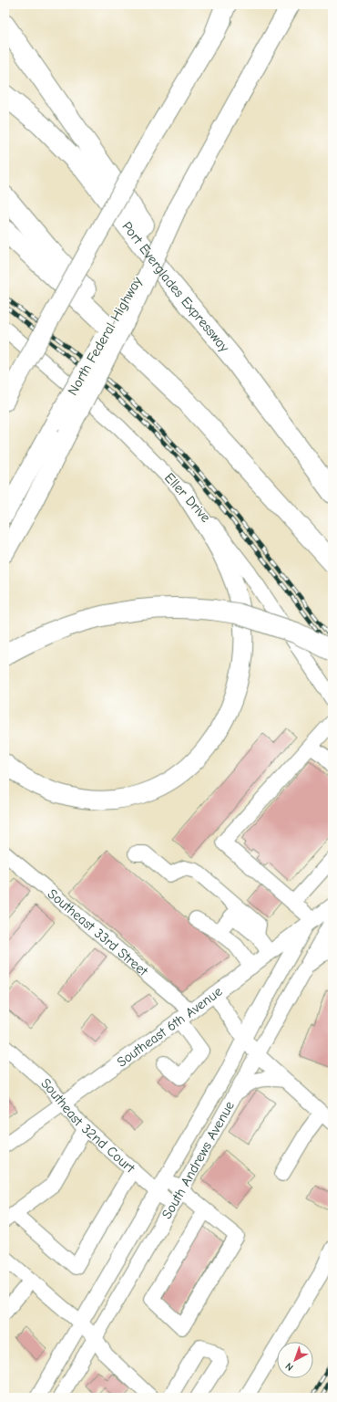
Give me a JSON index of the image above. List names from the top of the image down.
{
  "streets": {
    "highway": ["Port Everglades Expressway"],
    "main road": ["North Federal Highway"],
    "street": [
      "Eller Drive",
      "Southeast 33rd Street",
      "Southeast 6th Avenue",
      "Southeast 32nd Court",
      "South Andrews Avenue"
    ]
  },
  "crossings": [
    ["Southeast 33rd Street", "Southeast 6th Avenue"],
    ["Southeast 6th Avenue", "Southeast 32nd Court"],
    ["Southeast 6th Avenue", "South Andrews Avenue"],
    ["Southeast 32nd Court", "South Andrews Avenue"]
  ],
  "north": "bottom left"
}
